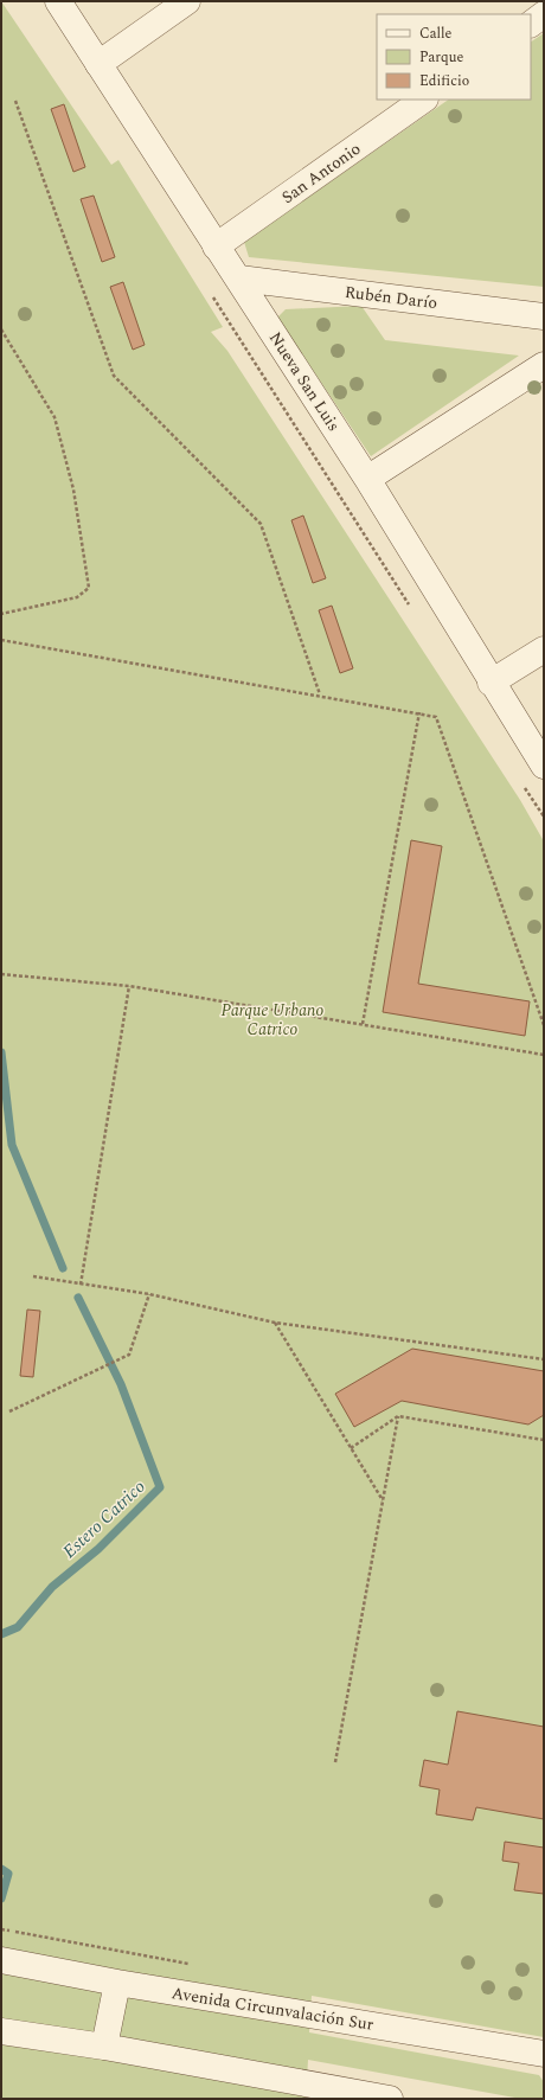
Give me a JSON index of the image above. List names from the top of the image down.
{
  "streets": {
    "street": [
      "San Antonio",
      "Rubén Darío",
      "Nueva San Luis",
      "Avenida Circunvalación Sur"
    ]
  },
  "crossings": [
    ["San Antonio", "Nueva San Luis"],
    ["Rubén Darío", "Nueva San Luis"]
  ],
  "water": ["Estero Catrico"],
  "parks": ["Parque Urbano Catrico"],
  "legend": ["Calle", "Parque", "Edificio"]
}
